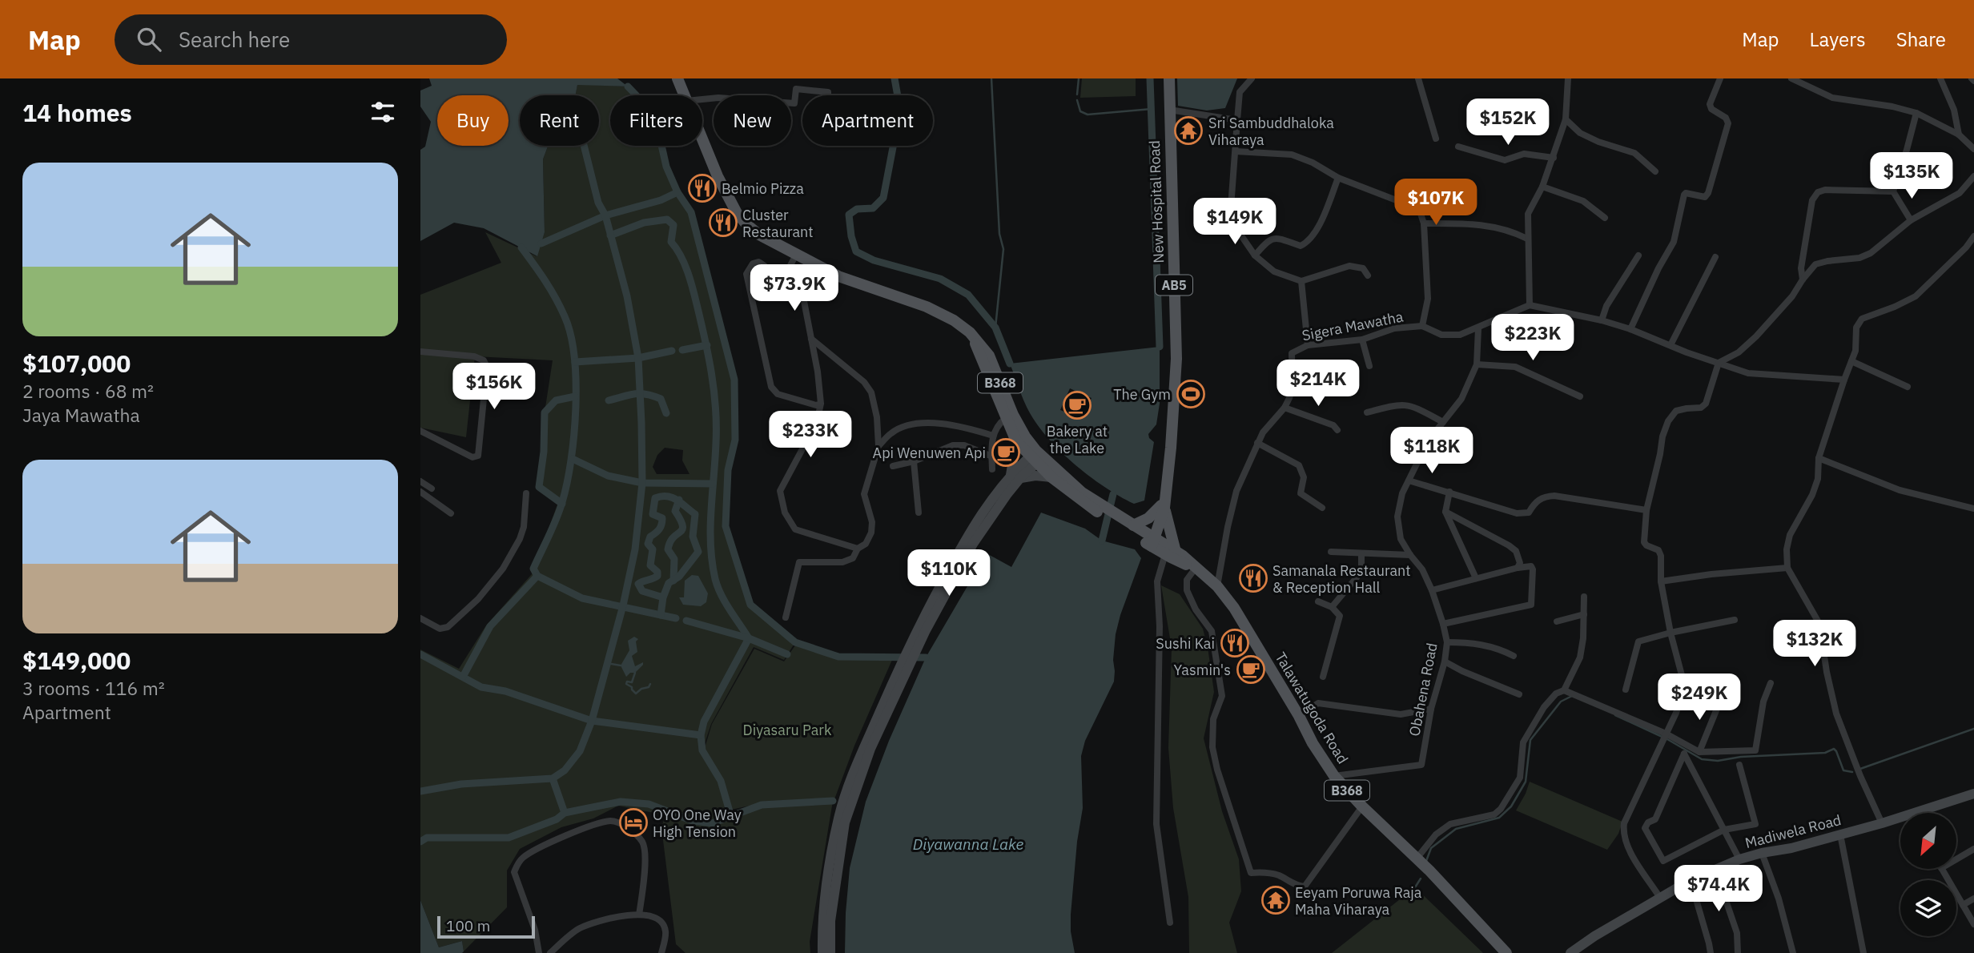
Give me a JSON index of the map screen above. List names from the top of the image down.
{
  "streets": {
    "main road": [
      "New Hospital Road",
      "AB5",
      "B368",
      "Talawatugoda Road",
      "Madiwela Road"
    ],
    "street": ["Sigera Mawatha", "Obahena Road"]
  },
  "crossings": [
    ["New Hospital Road", "AB5"],
    ["New Hospital Road", "Talawatugoda Road"],
    ["AB5", "Talawatugoda Road"],
    ["Sigera Mawatha", "Obahena Road"],
    ["Sigera Mawatha", "Talawatugoda Road"],
    ["Obahena Road", "Talawatugoda Road"]
  ],
  "water": ["Diyawanna Lake"],
  "parks": ["Diyasaru Park"],
  "places": {
    "temple": ["Sri Sambuddhaloka Viharaya", "Eeyam Poruwa Raja Maha Viharaya"],
    "restaurant": [
      "Belmio Pizza",
      "Cluster Restaurant",
      "Samanala Restaurant & Reception Hall",
      "Sushi Kai"
    ],
    "sports": ["The Gym"],
    "cafe": ["Bakery at the Lake", "Api Wenuwen Api", "Yasmin's"],
    "hotel": ["OYO One Way High Tension"]
  },
  "scale_bar": "100 m",
  "north": "bottom left",
  "page": {
    "header": "Map",
    "search": "Search here",
    "nav": ["Map", "Layers", "Share"],
    "heading": "14 homes",
    "chip": [
      "Buy",
      "Rent",
      "Filters",
      "New",
      "Apartment"
    ],
    "price": [
      "$152K",
      "$135K",
      "$107K",
      "$149K",
      "$73.9K",
      "$223K",
      "$214K",
      "$156K",
      "$233K",
      "$118K",
      "$110K",
      "$132K",
      "$249K",
      "$74.4K"
    ],
    "list": [
      {
        "name": "$107,000",
        "note": "2 rooms · 68 m² · Jaya Mawatha"
      },
      {
        "name": "$149,000",
        "note": "3 rooms · 116 m² · Apartment"
      }
    ],
    "scale": "100 m"
  }
}
